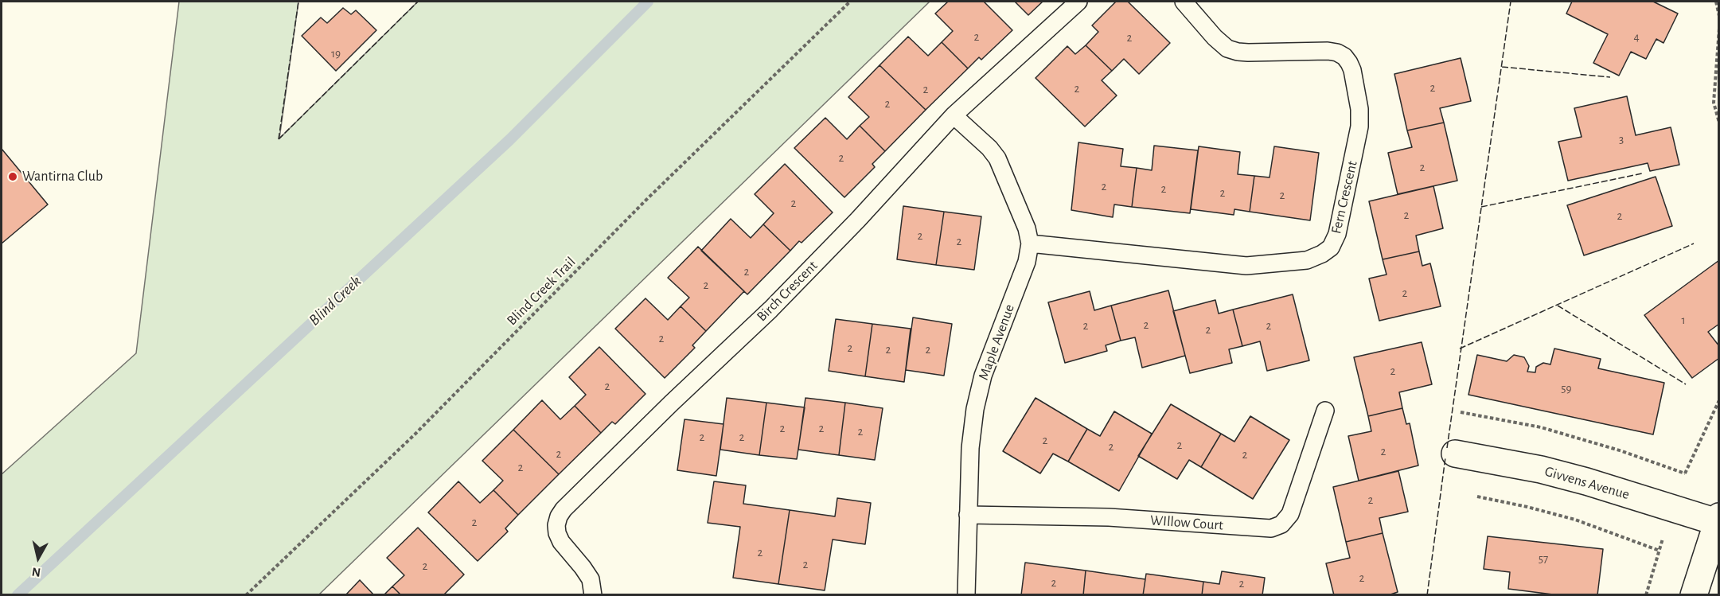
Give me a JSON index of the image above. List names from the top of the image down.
{
  "streets": {
    "street": ["Givvens Avenue"],
    "lane": [
      "Fern Crescent",
      "Birch Crescent",
      "Maple Avenue",
      "WIllow Court"
    ],
    "path": ["Blind Creek Trail"]
  },
  "crossings": [
    ["Fern Crescent", "Maple Avenue"],
    ["Birch Crescent", "Maple Avenue"],
    ["Maple Avenue", "WIllow Court"]
  ],
  "water": ["Blind Creek"],
  "places": ["Wantirna Club"],
  "house_numbers": [
    "2",
    "4",
    "2",
    "19",
    "2",
    "2",
    "2",
    "2",
    "3",
    "2",
    "2",
    "2",
    "2",
    "2",
    "2",
    "2",
    "2",
    "2",
    "2",
    "2",
    "2",
    "2",
    "2",
    "1",
    "2",
    "2",
    "2",
    "2",
    "2",
    "2",
    "2",
    "2",
    "2",
    "2",
    "59",
    "2",
    "2",
    "2",
    "2",
    "2",
    "2",
    "2",
    "2",
    "2",
    "2",
    "2",
    "2",
    "2",
    "2",
    "2",
    "57",
    "2",
    "2",
    "2",
    "2",
    "2"
  ],
  "north": "bottom"
}
